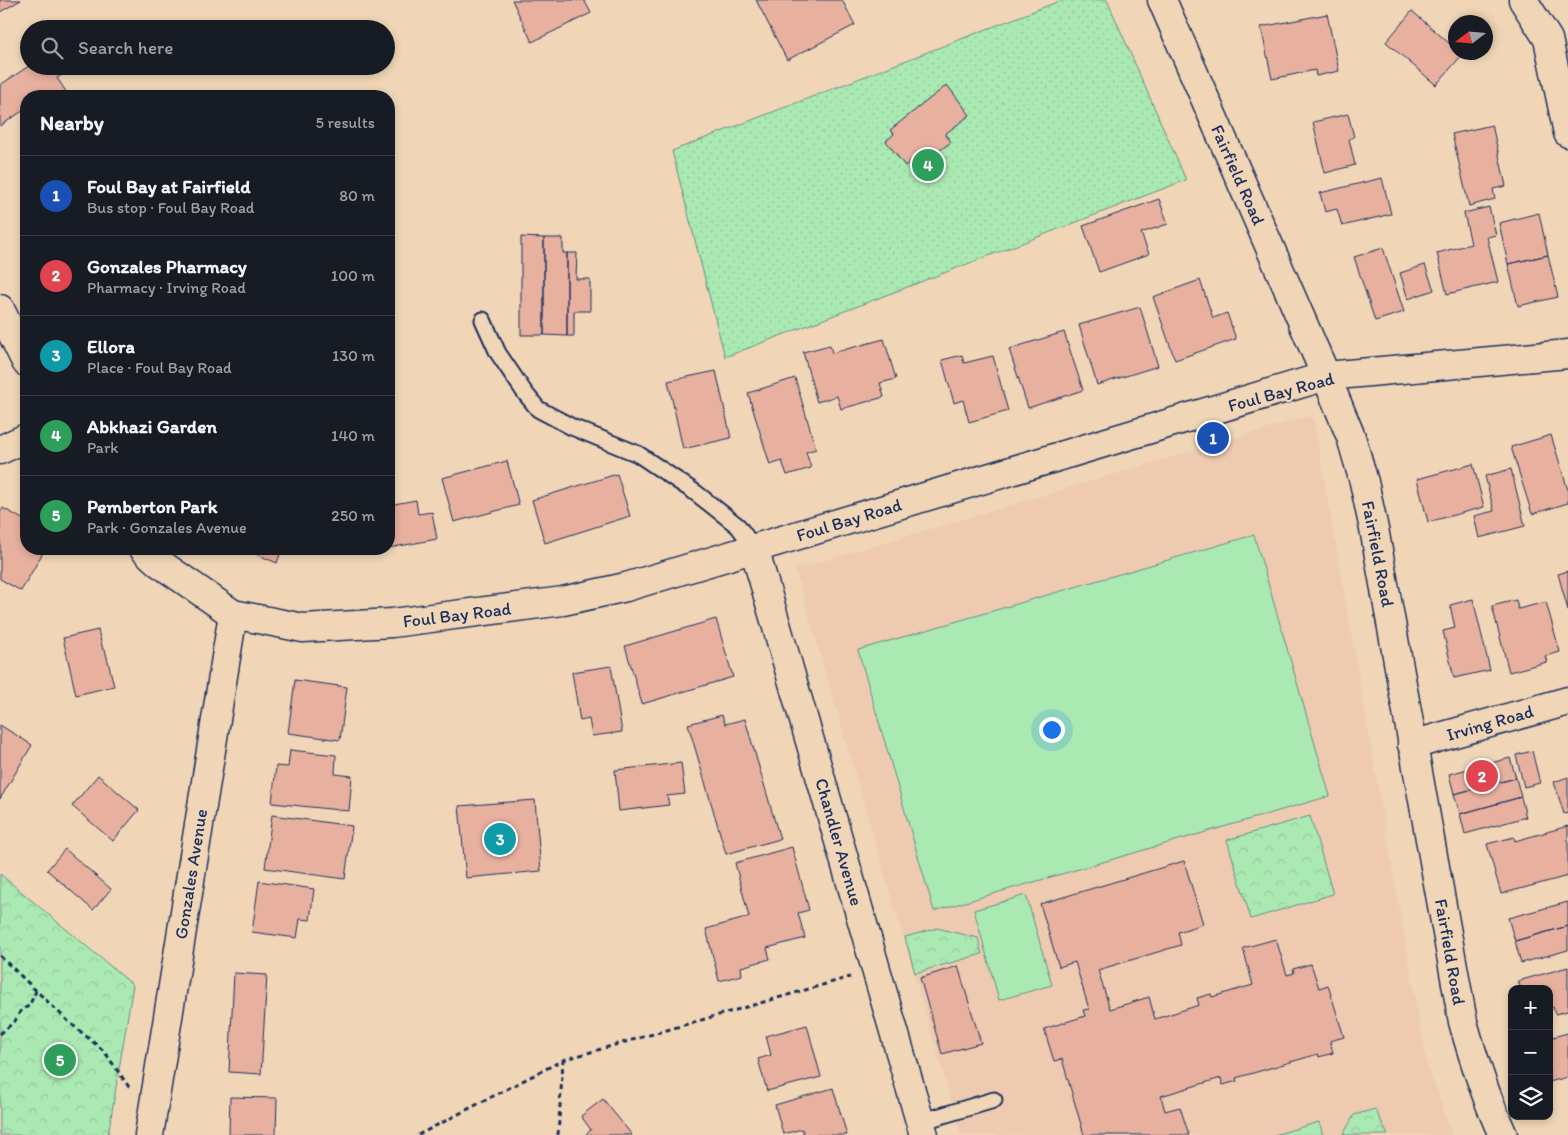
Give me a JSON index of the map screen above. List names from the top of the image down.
{
  "streets": {
    "street": [
      "Fairfield Road",
      "Foul Bay Road",
      "Irving Road",
      "Chandler Avenue",
      "Gonzales Avenue"
    ]
  },
  "crossings": [
    ["Fairfield Road", "Foul Bay Road"],
    ["Fairfield Road", "Irving Road"],
    ["Foul Bay Road", "Chandler Avenue"],
    ["Foul Bay Road", "Gonzales Avenue"]
  ],
  "north": "left",
  "page": {
    "search": "Search here",
    "heading": ["Nearby", "5 results"],
    "pins": [
      "4",
      "1",
      "2",
      "3",
      "5"
    ],
    "list": [
      {
        "mark": "1",
        "name": "Foul Bay at Fairfield",
        "note": "Bus stop · Foul Bay Road",
        "value": "80 m"
      },
      {
        "mark": "2",
        "name": "Gonzales Pharmacy",
        "note": "Pharmacy · Irving Road",
        "value": "100 m"
      },
      {
        "mark": "3",
        "name": "Ellora",
        "note": "Place · Foul Bay Road",
        "value": "130 m"
      },
      {
        "mark": "4",
        "name": "Abkhazi Garden",
        "note": "Park",
        "value": "140 m"
      },
      {
        "mark": "5",
        "name": "Pemberton Park",
        "note": "Park · Gonzales Avenue",
        "value": "250 m"
      }
    ],
    "map_buttons": ["+", "−"]
  }
}
